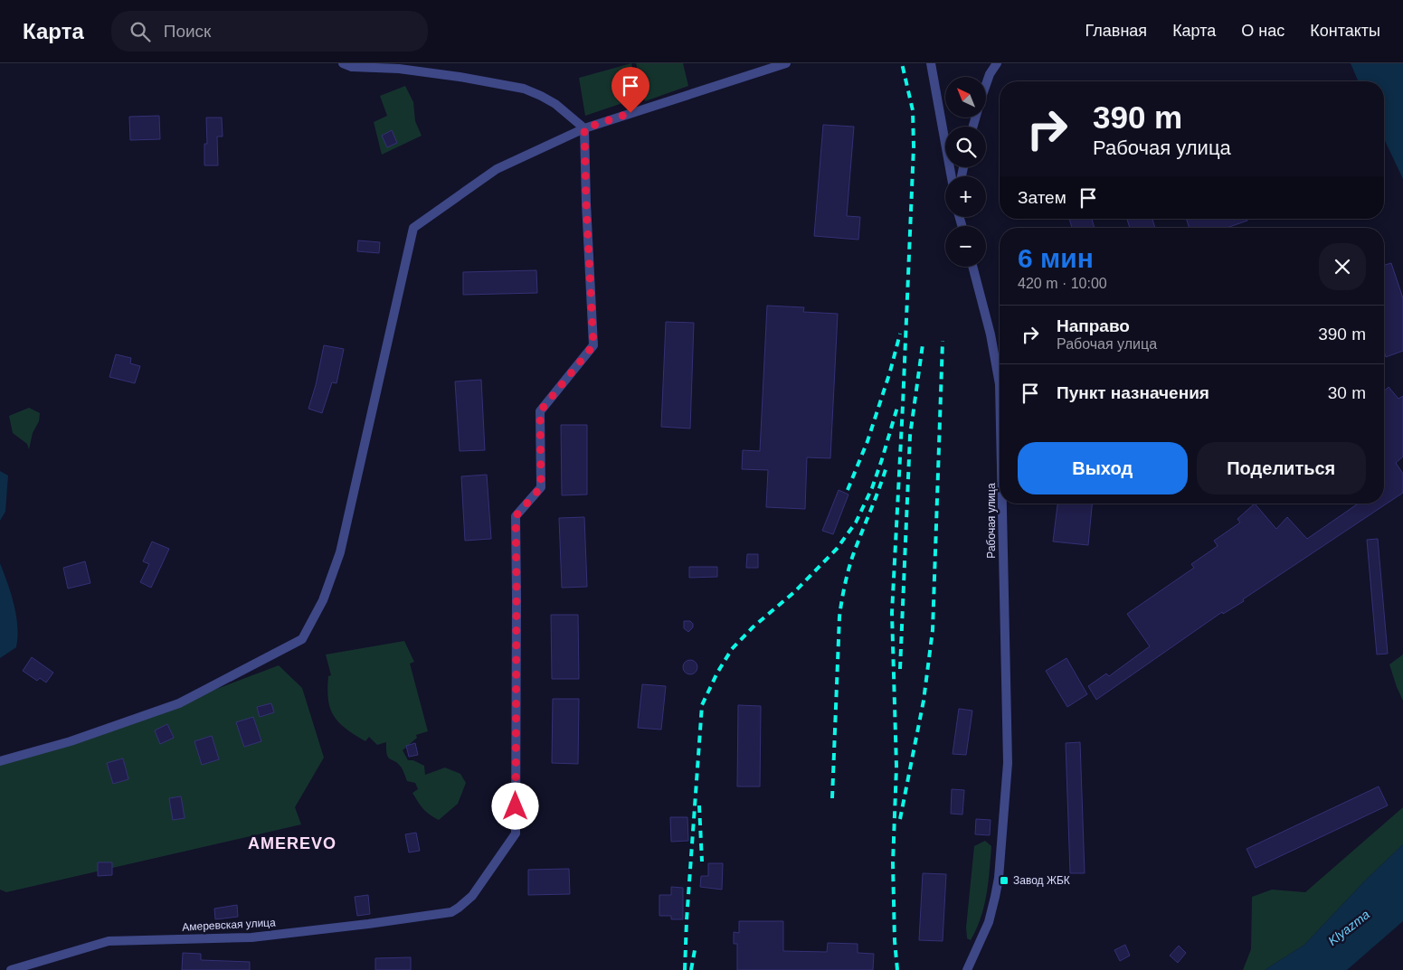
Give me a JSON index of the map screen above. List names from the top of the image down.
{
  "streets": {
    "street": ["Рабочая улица", "Амеревская улица"]
  },
  "districts": ["AMEREVO"],
  "water": ["Klyazma"],
  "places": {
    "transit": ["Завод ЖБК"]
  },
  "north": "top left",
  "page": {
    "header": "Карта",
    "search": "Поиск",
    "nav": [
      "Главная",
      "Карта",
      "О нас",
      "Контакты"
    ],
    "map_buttons": ["+", "−"],
    "turn": ["390 m", "Рабочая улица"],
    "then": "Затем",
    "heading": ["6 мин", "420 m · 10:00"],
    "list": [
      {
        "name": "Направо",
        "note": "Рабочая улица",
        "value": "390 m"
      },
      {
        "name": "Пункт назначения",
        "value": "30 m"
      }
    ],
    "buttons": ["Выход", "Поделиться"]
  }
}
